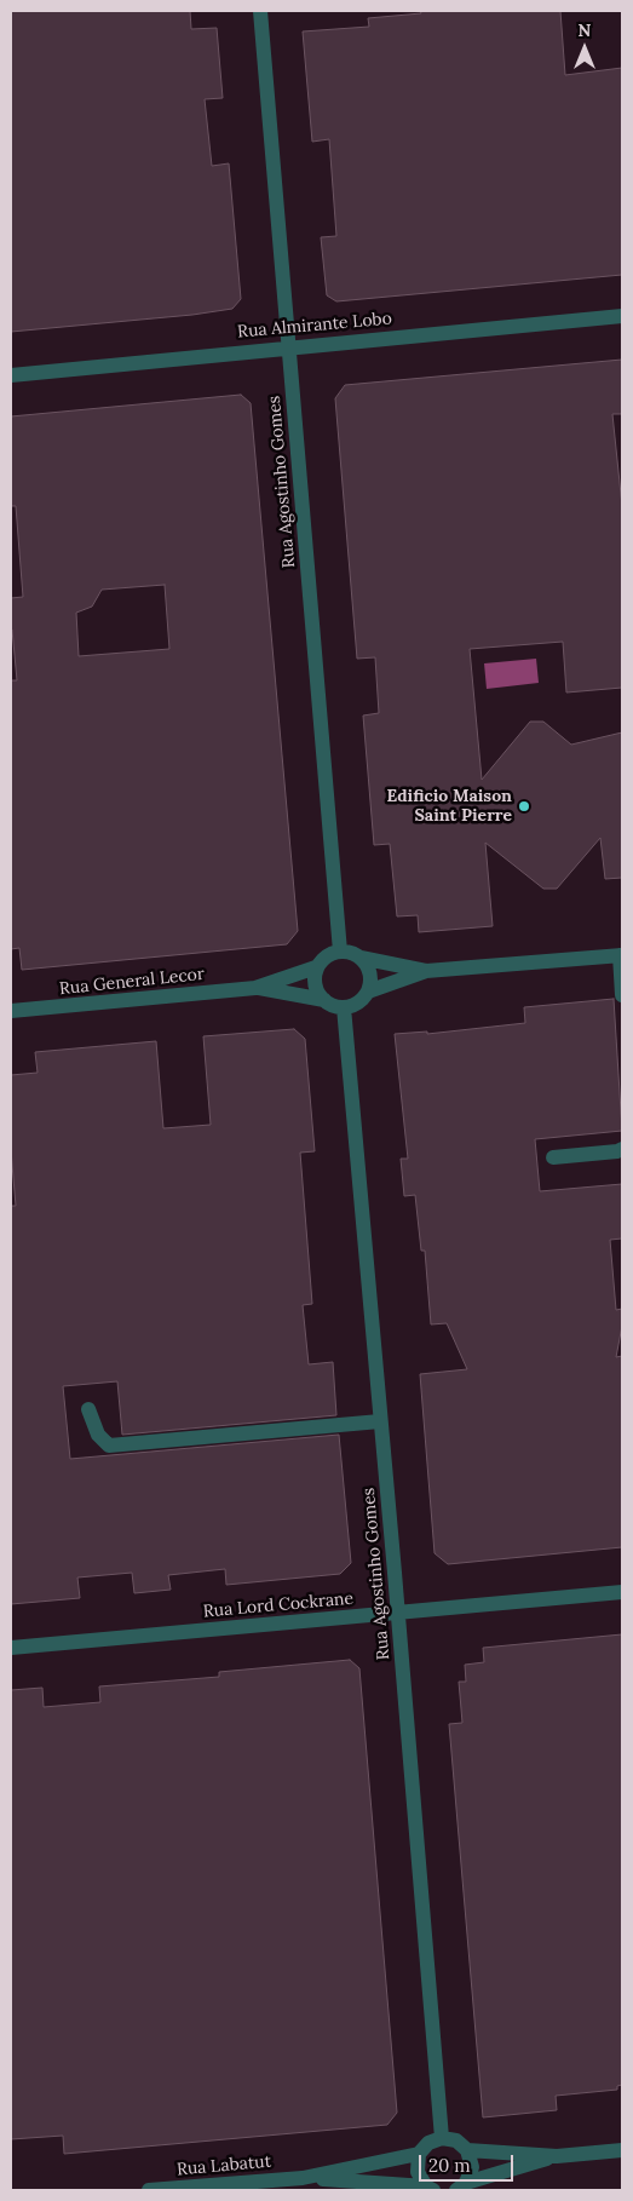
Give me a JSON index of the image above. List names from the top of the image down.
{
  "streets": {
    "street": [
      "Rua Almirante Lobo",
      "Rua Agostinho Gomes",
      "Rua General Lecor",
      "Rua Lord Cockrane",
      "Rua Labatut"
    ]
  },
  "crossings": [
    ["Rua Almirante Lobo", "Rua Agostinho Gomes"],
    ["Rua Agostinho Gomes", "Rua General Lecor"],
    ["Rua Agostinho Gomes", "Rua Lord Cockrane"]
  ],
  "places": ["Edificio Maison Saint Pierre"],
  "scale_bar": "20 m",
  "north": "top"
}
